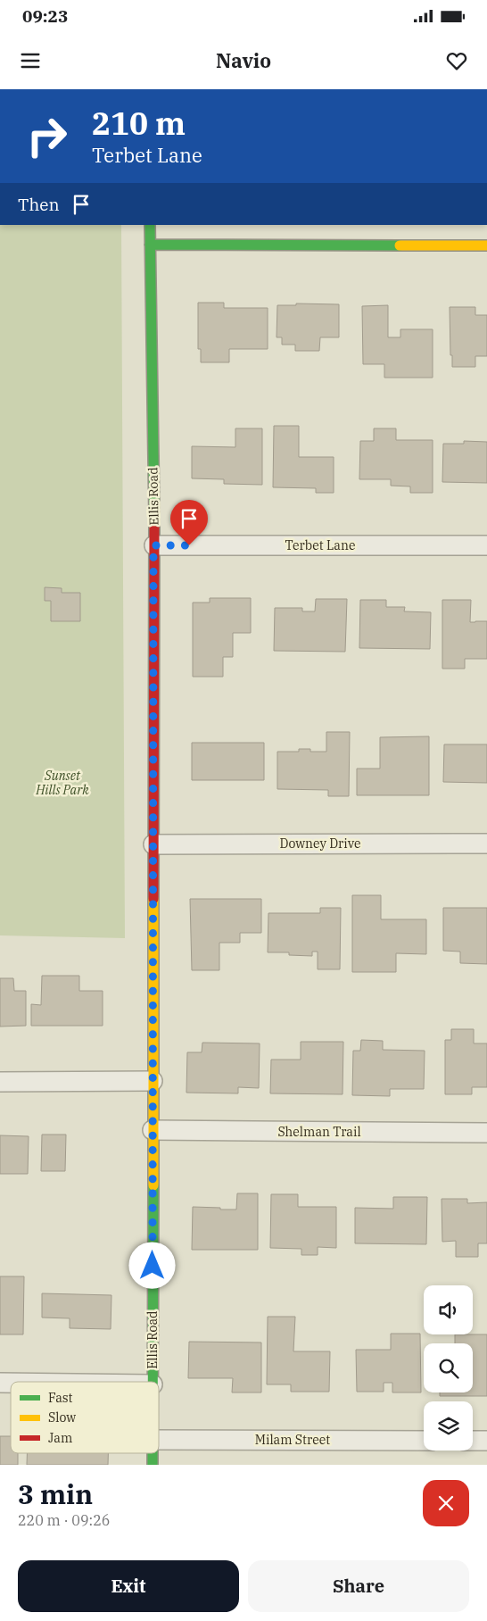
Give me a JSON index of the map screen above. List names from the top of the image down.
{
  "streets": {
    "street": [
      "Ellis Road",
      "Terbet Lane",
      "Downey Drive",
      "Shelman Trail",
      "Milam Street"
    ]
  },
  "crossings": [
    ["Ellis Road", "Terbet Lane"],
    ["Ellis Road", "Downey Drive"],
    ["Ellis Road", "Shelman Trail"]
  ],
  "parks": ["Sunset Hills Park"],
  "legend": ["Fast", "Slow", "Jam"],
  "page": {
    "status": "09:23",
    "header": "Navio",
    "turn": ["210 m", "Terbet Lane"],
    "then": "Then",
    "heading": ["3 min", "220 m · 09:26"],
    "buttons": ["Exit", "Share"]
  }
}
